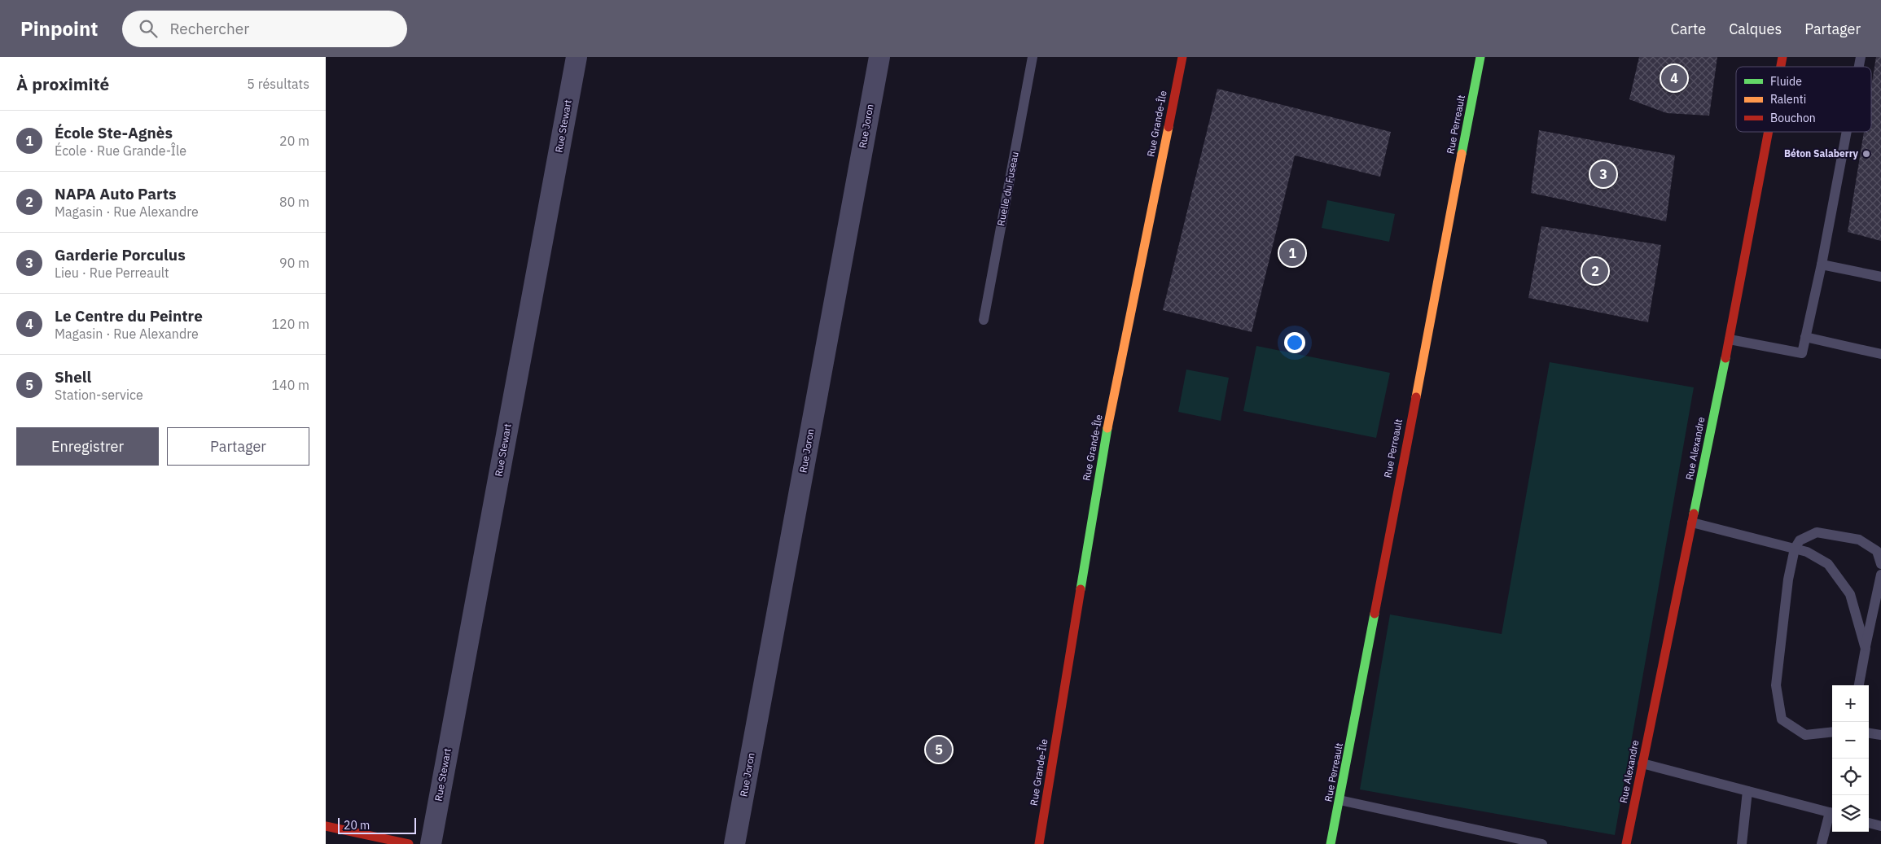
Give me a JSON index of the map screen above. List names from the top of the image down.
{
  "streets": {
    "main road": ["Rue Grande-Île", "Rue Perreault", "Rue Alexandre"],
    "street": ["Rue Stewart", "Rue Joron"],
    "lane": ["Ruelle du Fuseau"]
  },
  "places": ["Béton Salaberry"],
  "legend": ["Fluide", "Ralenti", "Bouchon"],
  "scale_bar": "20 m",
  "page": {
    "header": "Pinpoint",
    "search": "Rechercher",
    "nav": ["Carte", "Calques", "Partager"],
    "heading": ["À proximité", "5 résultats"],
    "pins": [
      "4",
      "3",
      "1",
      "2",
      "5"
    ],
    "list": [
      {
        "mark": "1",
        "name": "École Ste-Agnès",
        "note": "École · Rue Grande-Île",
        "value": "20 m"
      },
      {
        "mark": "2",
        "name": "NAPA Auto Parts",
        "note": "Magasin · Rue Alexandre",
        "value": "80 m"
      },
      {
        "mark": "3",
        "name": "Garderie Porculus",
        "note": "Lieu · Rue Perreault",
        "value": "90 m"
      },
      {
        "mark": "4",
        "name": "Le Centre du Peintre",
        "note": "Magasin · Rue Alexandre",
        "value": "120 m"
      },
      {
        "mark": "5",
        "name": "Shell",
        "note": "Station-service",
        "value": "140 m"
      }
    ],
    "buttons": ["Enregistrer", "Partager"],
    "map_buttons": ["+", "−"],
    "scale": "20 m"
  }
}
